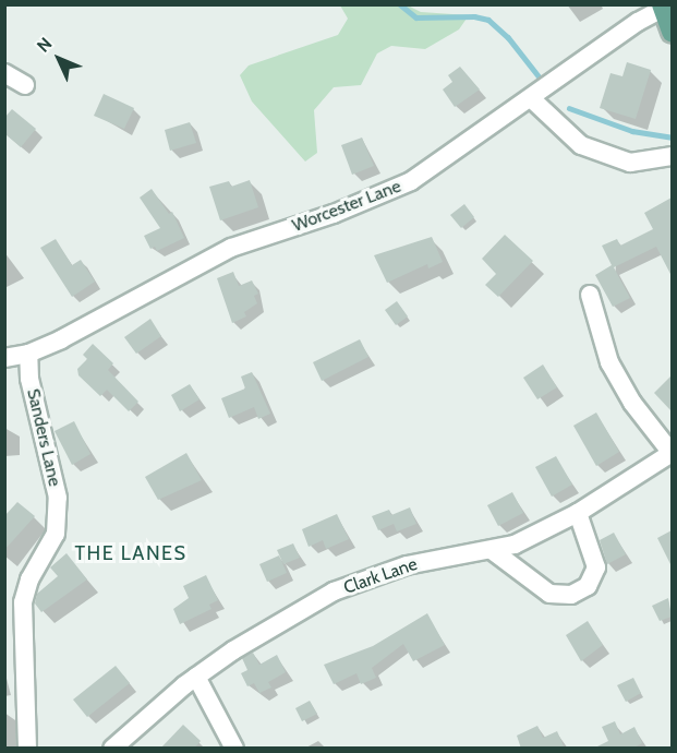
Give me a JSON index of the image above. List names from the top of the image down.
{
  "streets": {
    "street": ["Worcester Lane", "Sanders Lane", "Clark Lane"]
  },
  "crossings": [
    ["Worcester Lane", "Sanders Lane"]
  ],
  "districts": ["THE LANES"],
  "north": "top left"
}
